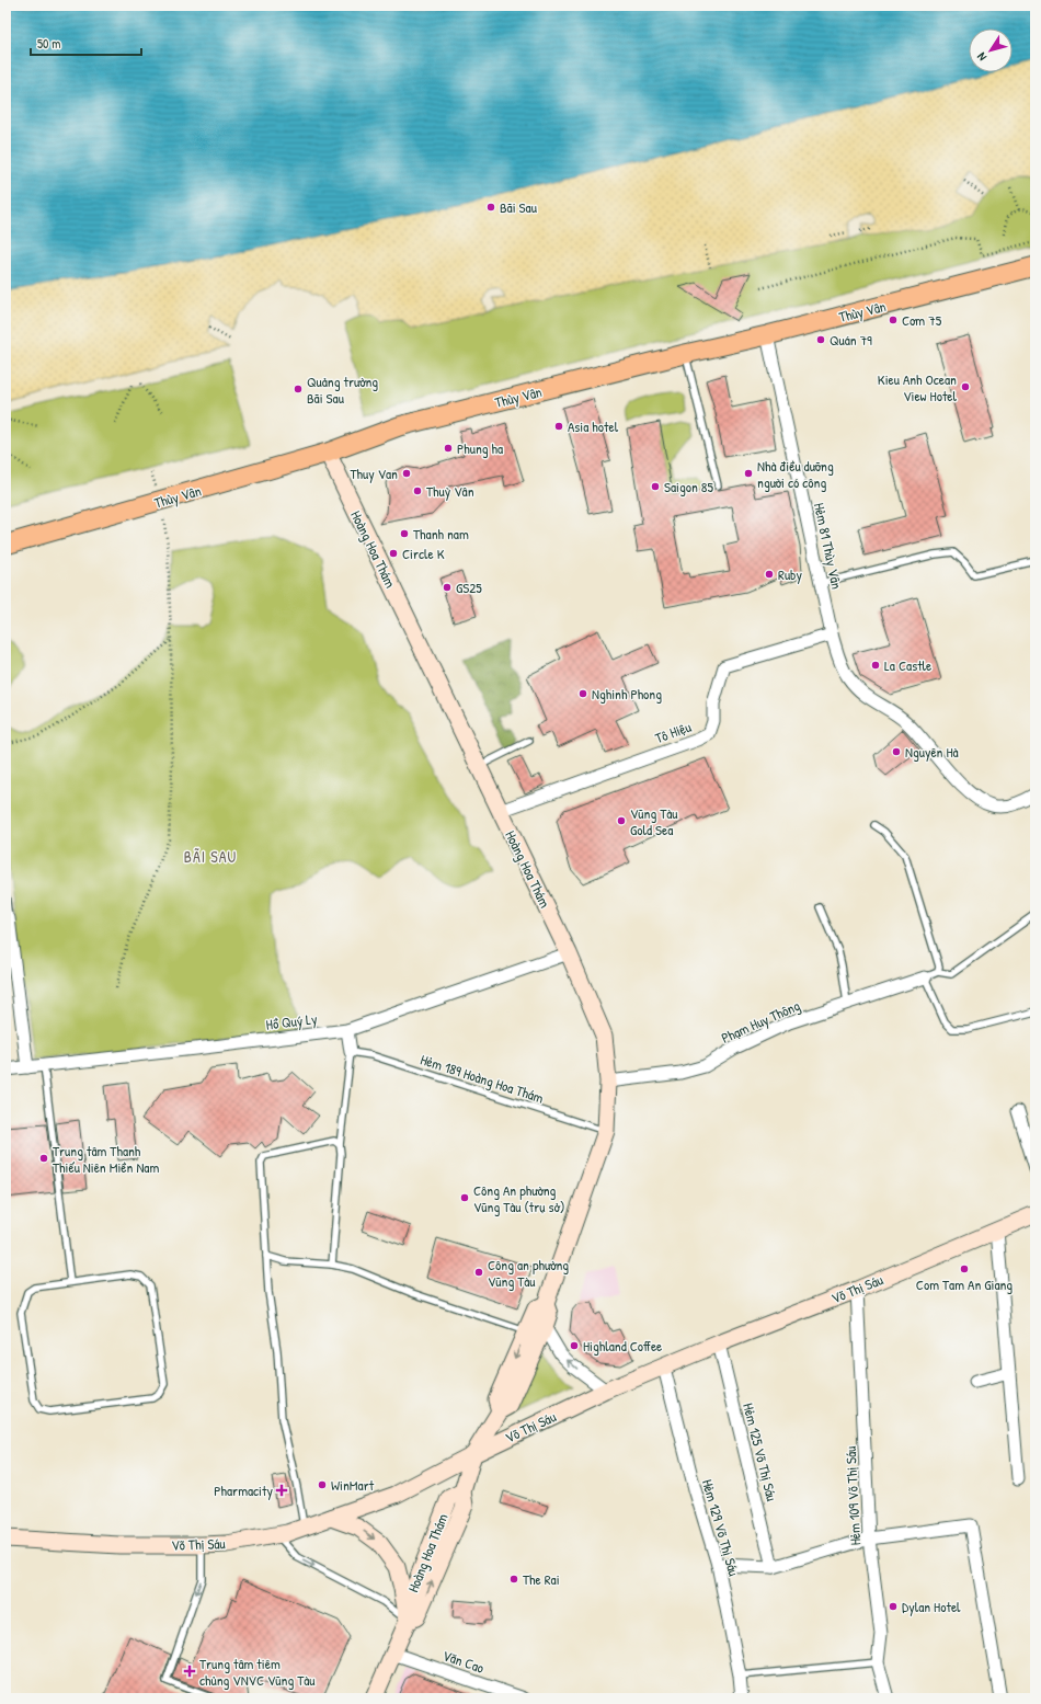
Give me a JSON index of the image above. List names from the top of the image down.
{
  "streets": {
    "main road": ["Thùy Vân", "Hoàng Hoa Thám", "Võ Thị Sáu"],
    "street": [
      "Hẻm 81 Thùy Vân",
      "Tô Hiệu",
      "Hồ Quý Ly",
      "Phạm Huy Thông",
      "Hẻm 125 Võ Thị Sáu",
      "Hẻm 109 Võ Thị Sáu",
      "Hẻm 129 Võ Thị Sáu",
      "Văn Cao"
    ],
    "lane": ["Hẻm 189 Hoàng Hoa Thám"]
  },
  "crossings": [
    ["Thùy Vân", "Hẻm 81 Thùy Vân"],
    ["Thùy Vân", "Hoàng Hoa Thám"],
    ["Hẻm 81 Thùy Vân", "Tô Hiệu"],
    ["Hoàng Hoa Thám", "Tô Hiệu"],
    ["Hoàng Hoa Thám", "Hồ Quý Ly"],
    ["Hoàng Hoa Thám", "Phạm Huy Thông"],
    ["Hoàng Hoa Thám", "Hẻm 189 Hoàng Hoa Thám"],
    ["Hoàng Hoa Thám", "Võ Thị Sáu"],
    ["Hoàng Hoa Thám", "Văn Cao"],
    ["Võ Thị Sáu", "Hẻm 125 Võ Thị Sáu"],
    ["Võ Thị Sáu", "Hẻm 109 Võ Thị Sáu"],
    ["Võ Thị Sáu", "Hẻm 129 Võ Thị Sáu"]
  ],
  "districts": ["BÃI SAU"],
  "places": {
    "other": [
      "Bãi Sau",
      "Cơm 75",
      "Quán 79",
      "Kieu Anh Ocean View Hotel",
      "Quảng trường Bãi Sau",
      "Asia hotel",
      "Phung ha",
      "Thuy Van",
      "Nhà điều dưỡng người có công",
      "Saigon 85",
      "Thuỳ Vân",
      "Thanh nam",
      "Circle K",
      "Ruby",
      "GS25",
      "La Castle",
      "Nghinh Phong",
      "Nguyên Hà",
      "Vũng Tàu Gold Sea",
      "Trung tâm Thanh Thiếu Niên Miền Nam",
      "Công An phường Vũng Tàu (trụ sở)",
      "Com Tam An Giang",
      "Công an phường Vũng Tàu",
      "Highland Coffee",
      "WinMart",
      "The Rai",
      "Dylan Hotel"
    ],
    "health": ["Pharmacity", "Trung tâm tiêm chủng VNVC Vũng Tàu"]
  },
  "scale_bar": "50 m",
  "north": "bottom left"
}
